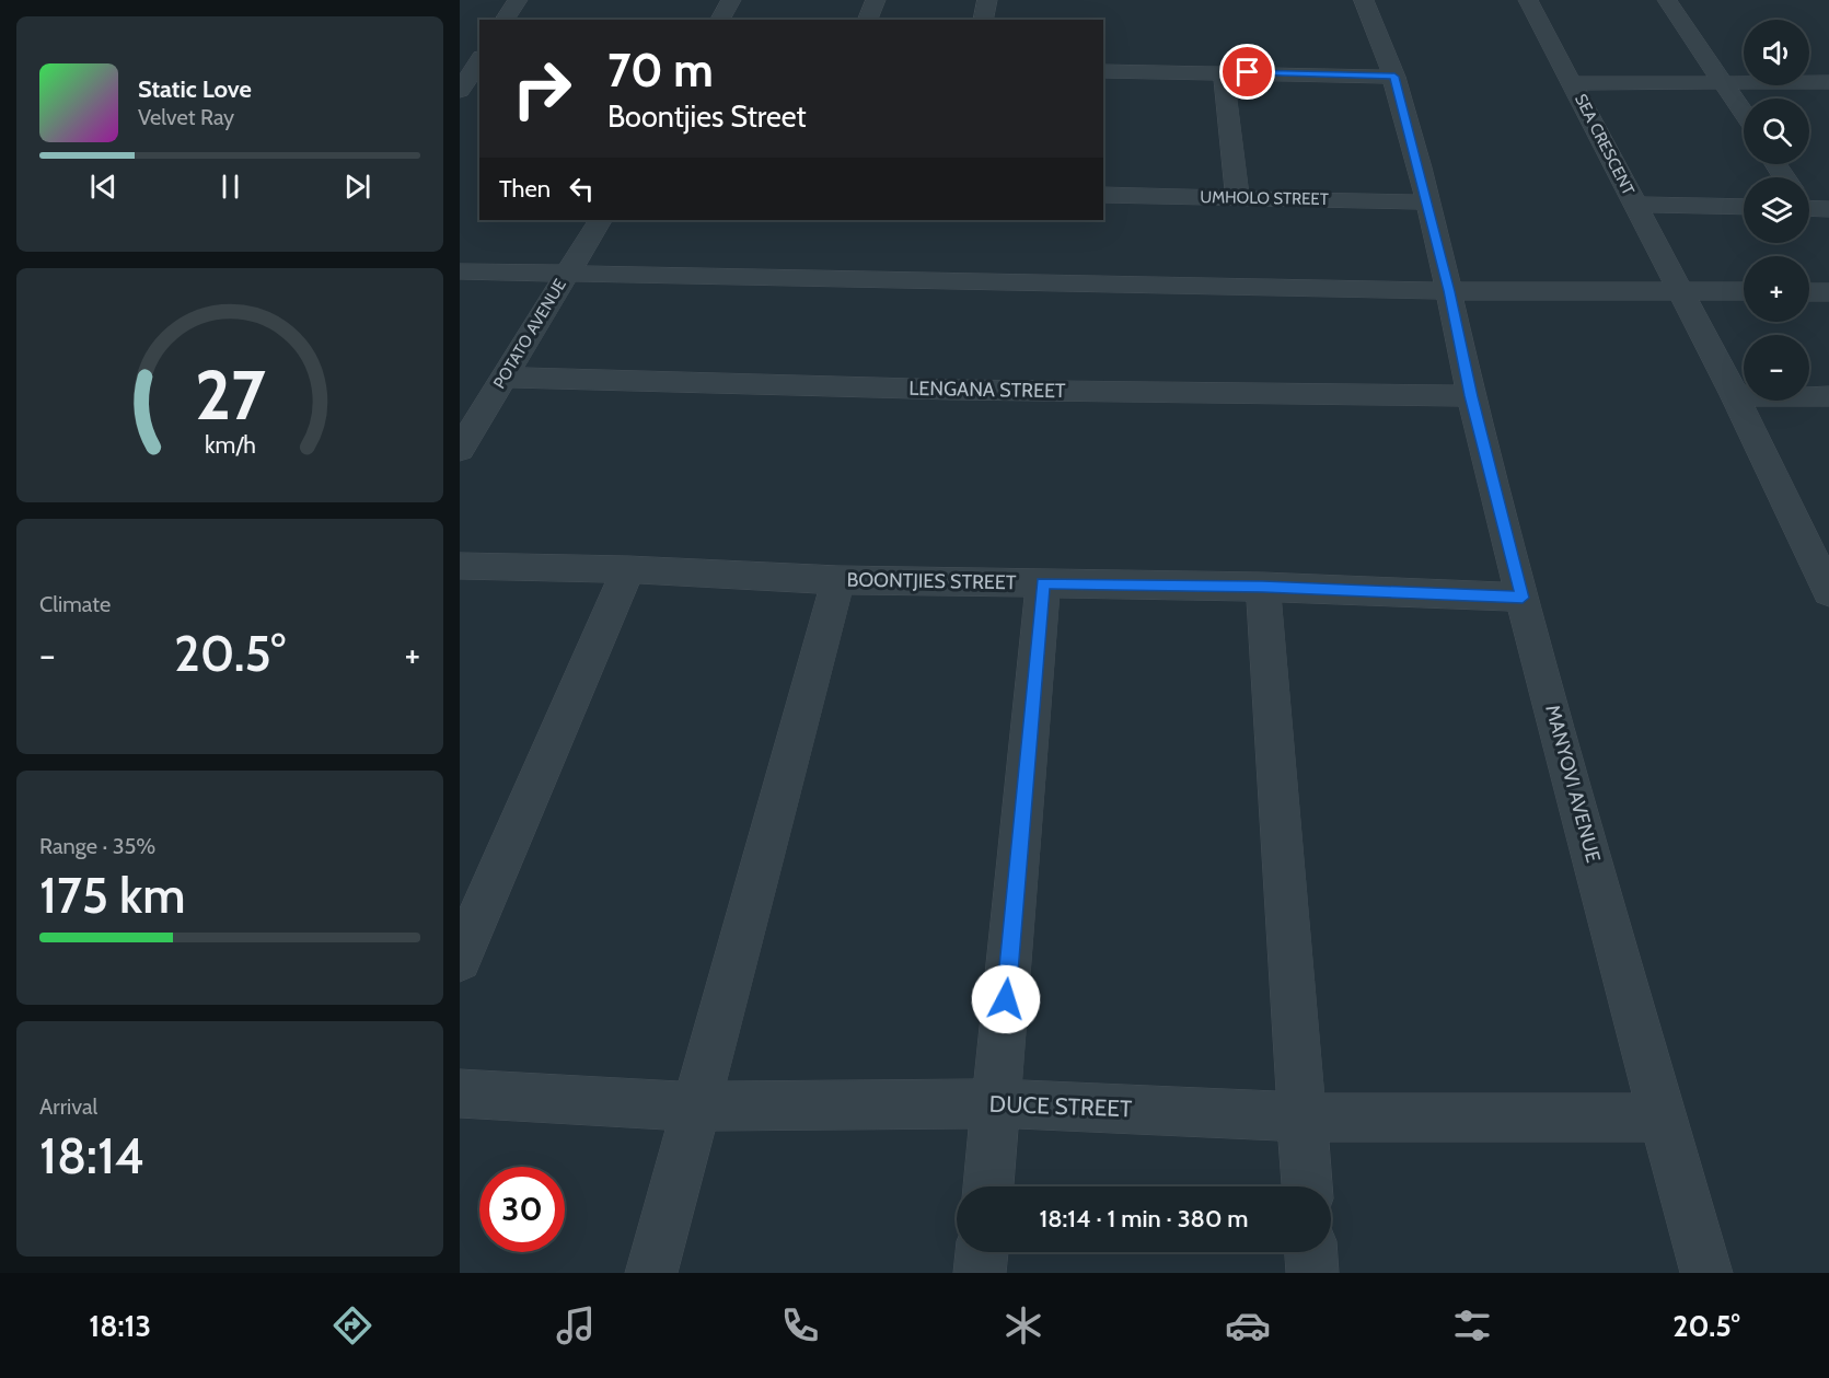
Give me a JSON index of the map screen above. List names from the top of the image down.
{
  "streets": {
    "street": [
      "SEA CRESCENT",
      "UMHOLO STREET",
      "POTATO AVENUE",
      "LENGANA STREET",
      "BOONTJIES STREET",
      "MANYOVI AVENUE",
      "DUCE STREET"
    ]
  },
  "crossings": [
    ["UMHOLO STREET", "MANYOVI AVENUE"],
    ["POTATO AVENUE", "LENGANA STREET"],
    ["LENGANA STREET", "MANYOVI AVENUE"],
    ["BOONTJIES STREET", "MANYOVI AVENUE"],
    ["MANYOVI AVENUE", "DUCE STREET"]
  ],
  "page": {
    "map_buttons": ["+", "−"],
    "turn": ["70 m", "Boontjies Street"],
    "song": ["Static Love", "Velvet Ray"],
    "then": "Then",
    "tile": [
      "Climate",
      ["Range · 35%", "175 km"],
      ["Arrival", "18:14"]
    ],
    "heat": ["−", "20.5°", "+"],
    "limit": "30",
    "trip": "18:14 · 1 min · 380 m",
    "tabs": ["18:13", "20.5°"],
    "gauge": ["27", "km/h"]
  }
}
